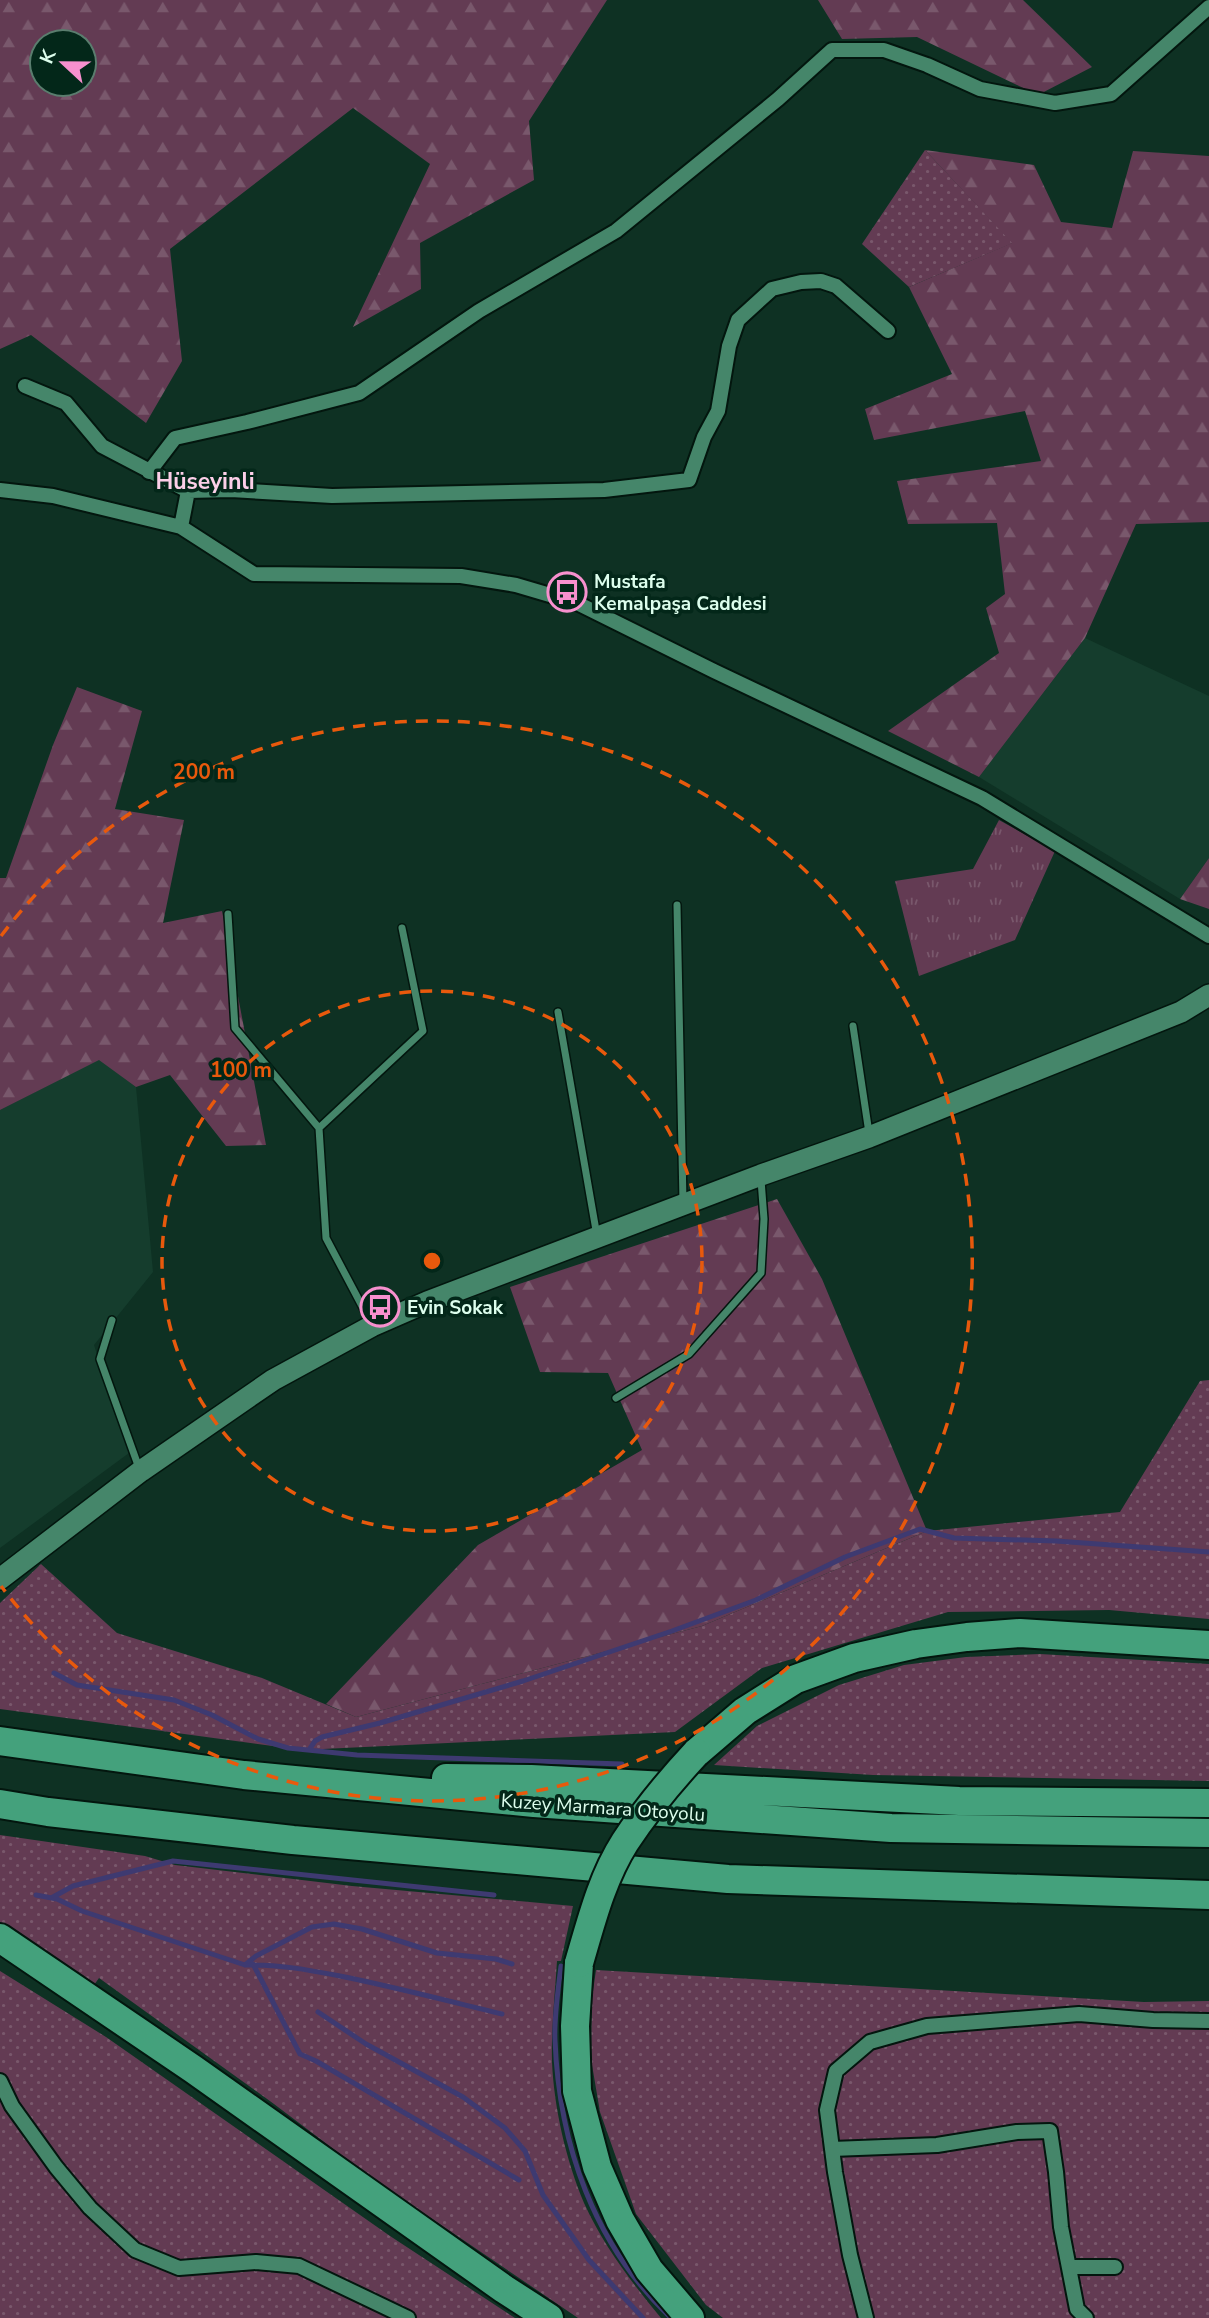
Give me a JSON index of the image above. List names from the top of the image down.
{
  "streets": {
    "highway": ["Kuzey Marmara Otoyolu"]
  },
  "districts": ["Hüseyinli"],
  "places": {
    "bus stop": ["Mustafa Kemalpaşa Caddesi", "Evin Sokak"]
  },
  "north": "left",
  "rings": ["200 m", "100 m"]
}
